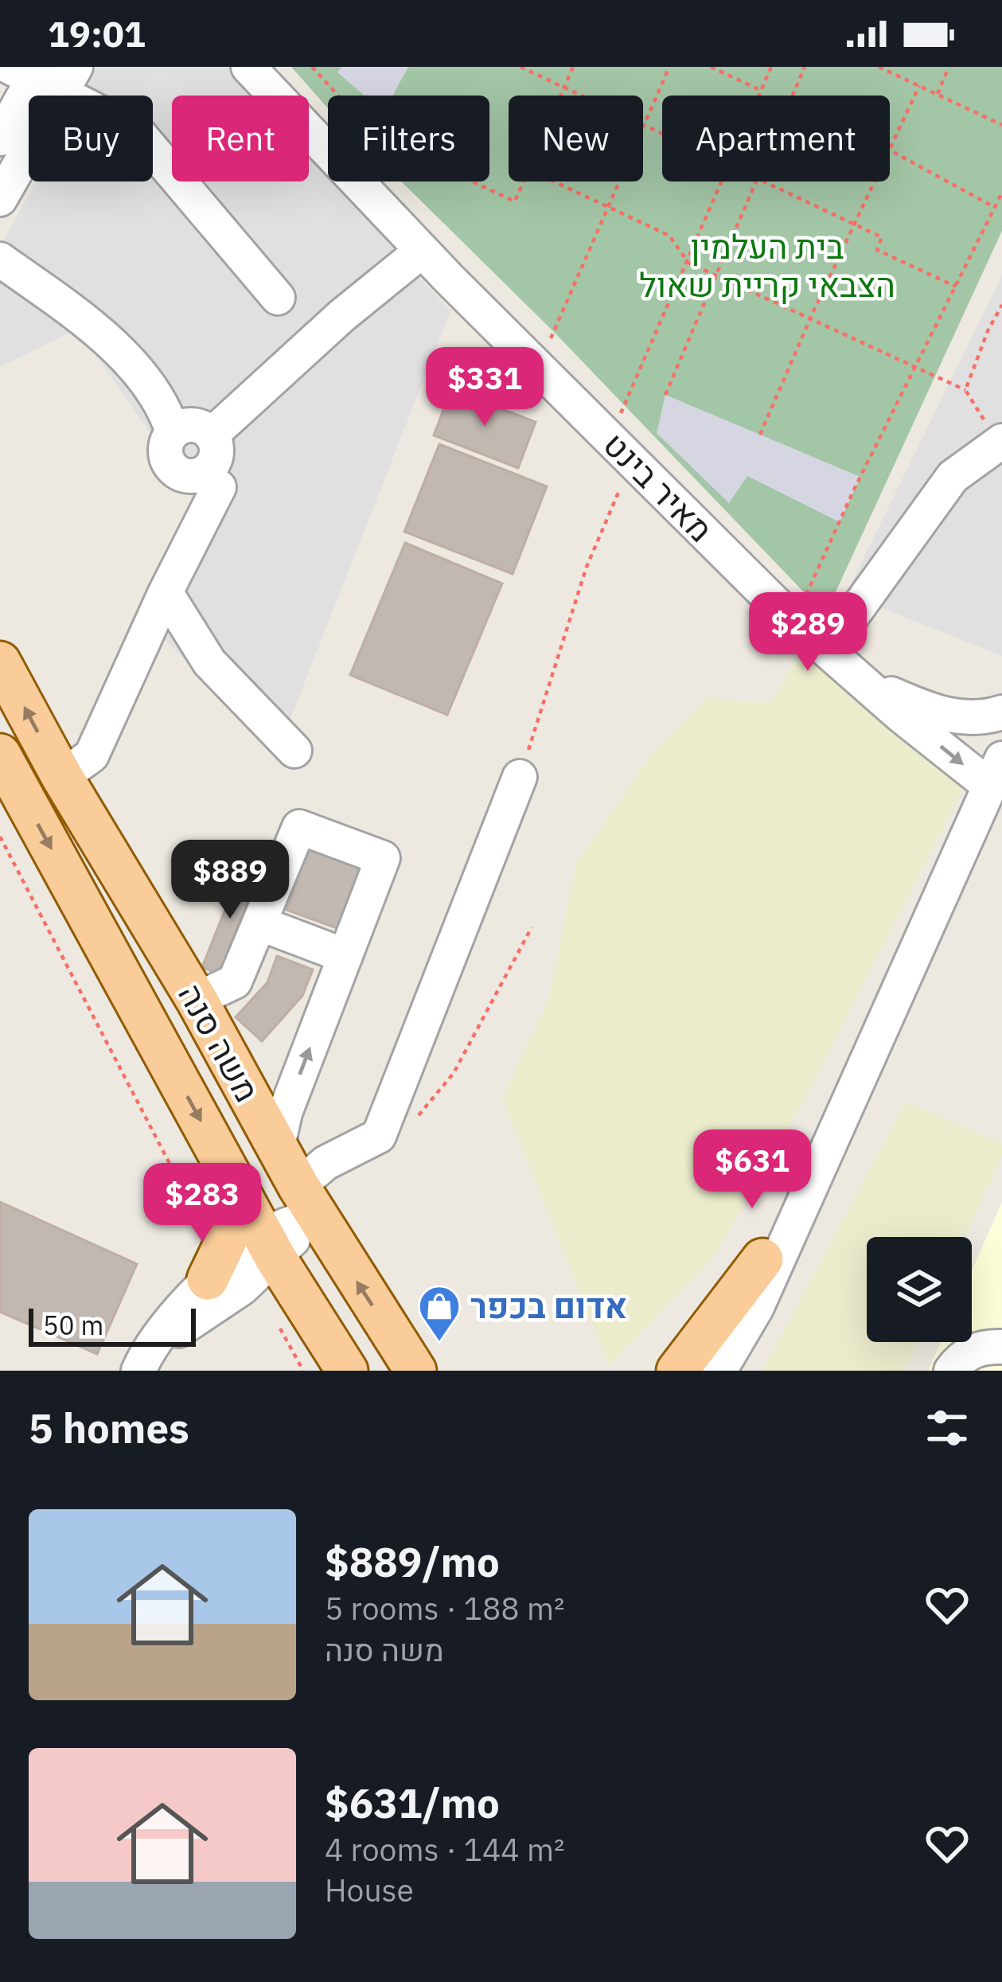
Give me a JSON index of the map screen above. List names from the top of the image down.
{
  "streets": {
    "main road": ["משה סנה"],
    "street": ["מאיר בינט"]
  },
  "parks": ["בית העלמין הצבאי קריית שאול"],
  "places": {
    "shop": ["אדום בכפר"]
  },
  "scale_bar": "50 m",
  "page": {
    "status": "19:01",
    "chip": [
      "Buy",
      "Rent",
      "Filters",
      "New",
      "Apartment"
    ],
    "price": [
      "$331",
      "$289",
      "$889",
      "$631",
      "$283"
    ],
    "scale": "50 m",
    "heading": "5 homes",
    "list": [
      {
        "name": "$889/mo",
        "note": "5 rooms · 188 m² · משה סנה"
      },
      {
        "name": "$631/mo",
        "note": "4 rooms · 144 m² · House"
      }
    ]
  }
}
